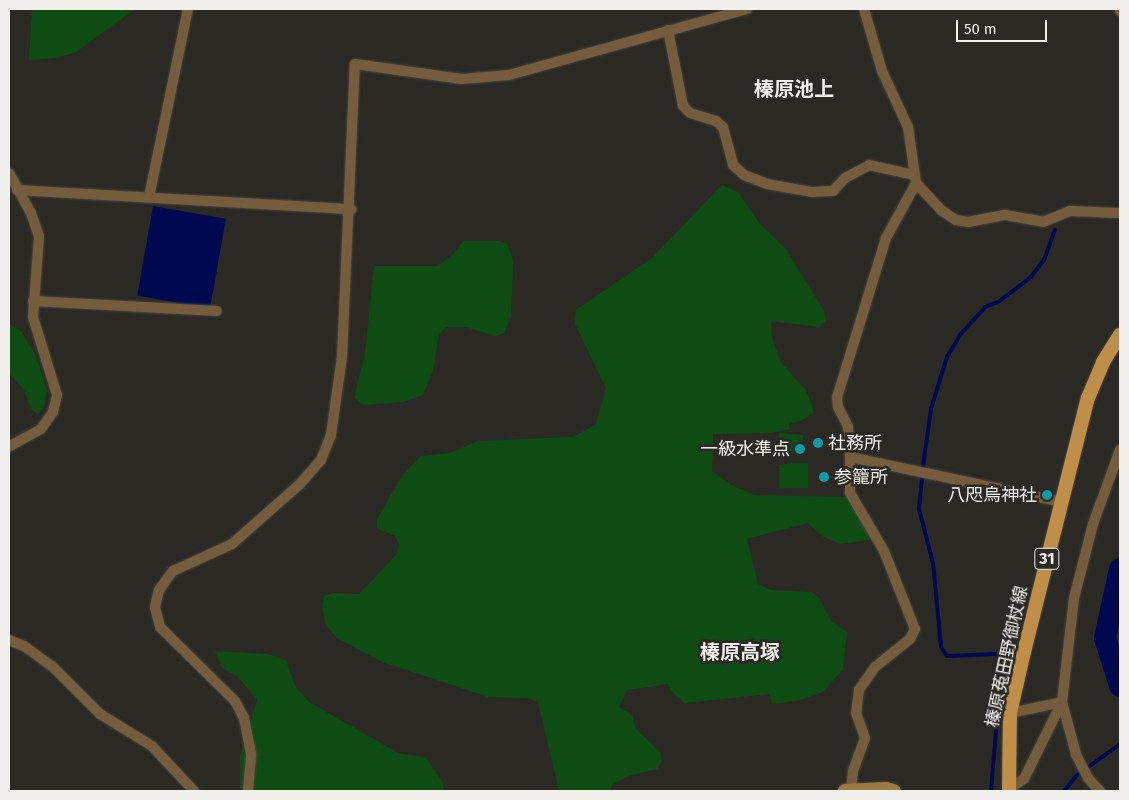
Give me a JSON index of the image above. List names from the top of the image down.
{
  "streets": {
    "main road": ["31", "榛原菟田野御杖線"]
  },
  "districts": ["榛原池上", "榛原高塚"],
  "places": [
    "社務所",
    "一級水準点",
    "参籠所",
    "八咫烏神社"
  ],
  "scale_bar": "50 m"
}
